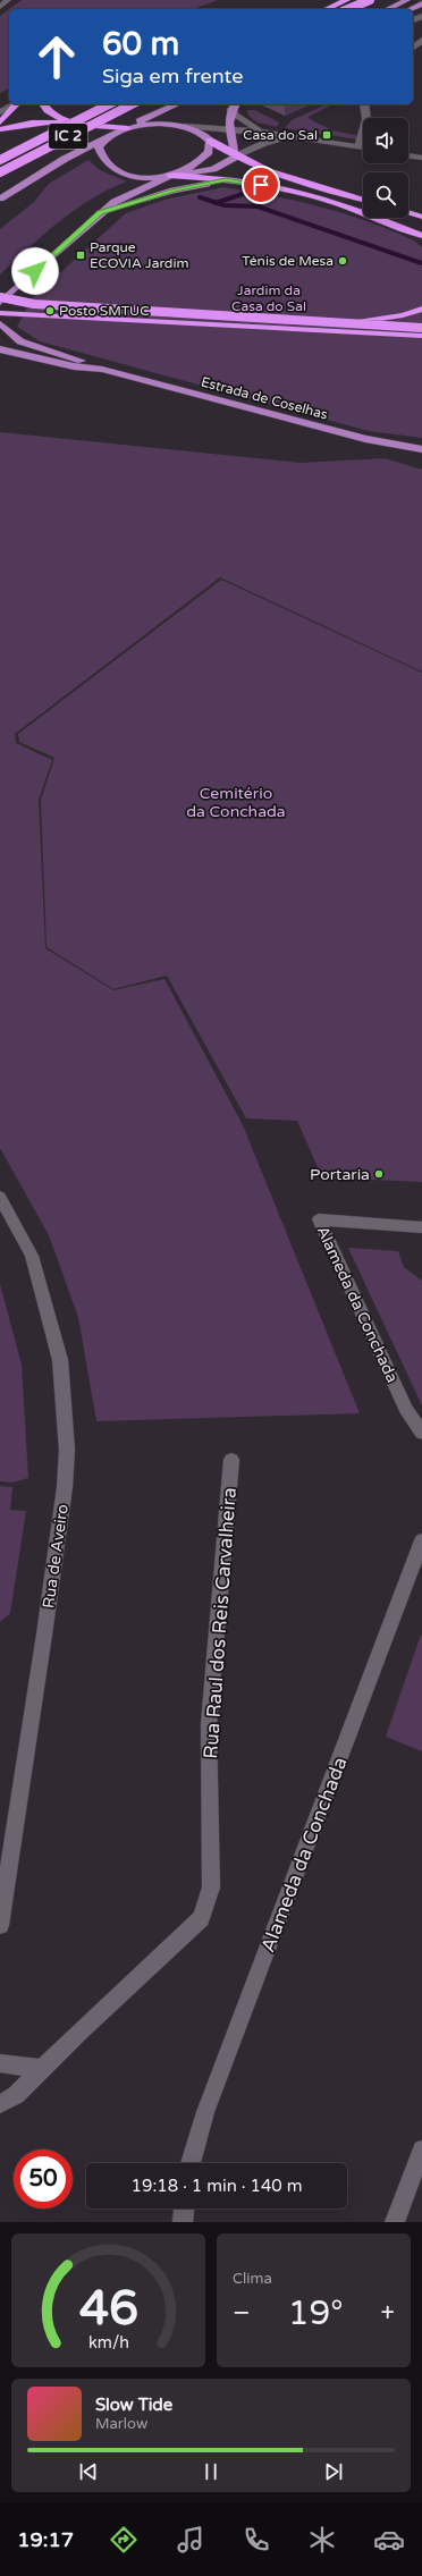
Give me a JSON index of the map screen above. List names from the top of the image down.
{
  "streets": {
    "highway": ["IC 2"],
    "main road": ["Estrada de Coselhas"],
    "street": ["Alameda da Conchada", "Rua de Aveiro", "Rua Raul dos Reis Carvalheira"]
  },
  "parks": ["Jardim da Casa do Sal", "Cemitério da Conchada"],
  "places": {
    "transit": ["Casa do Sal", "Parque ECOVIA Jardim"],
    "other": ["Ténis de Mesa", "Posto SMTUC", "Portaria"]
  },
  "page": {
    "turn": ["60 m", "Siga em frente"],
    "limit": "50",
    "trip": "19:18 · 1 min · 140 m",
    "tile": "Clima",
    "heat": ["−", "19°", "+"],
    "song": ["Slow Tide", "Marlow"],
    "tabs": "19:17",
    "gauge": ["46", "km/h"]
  }
}
